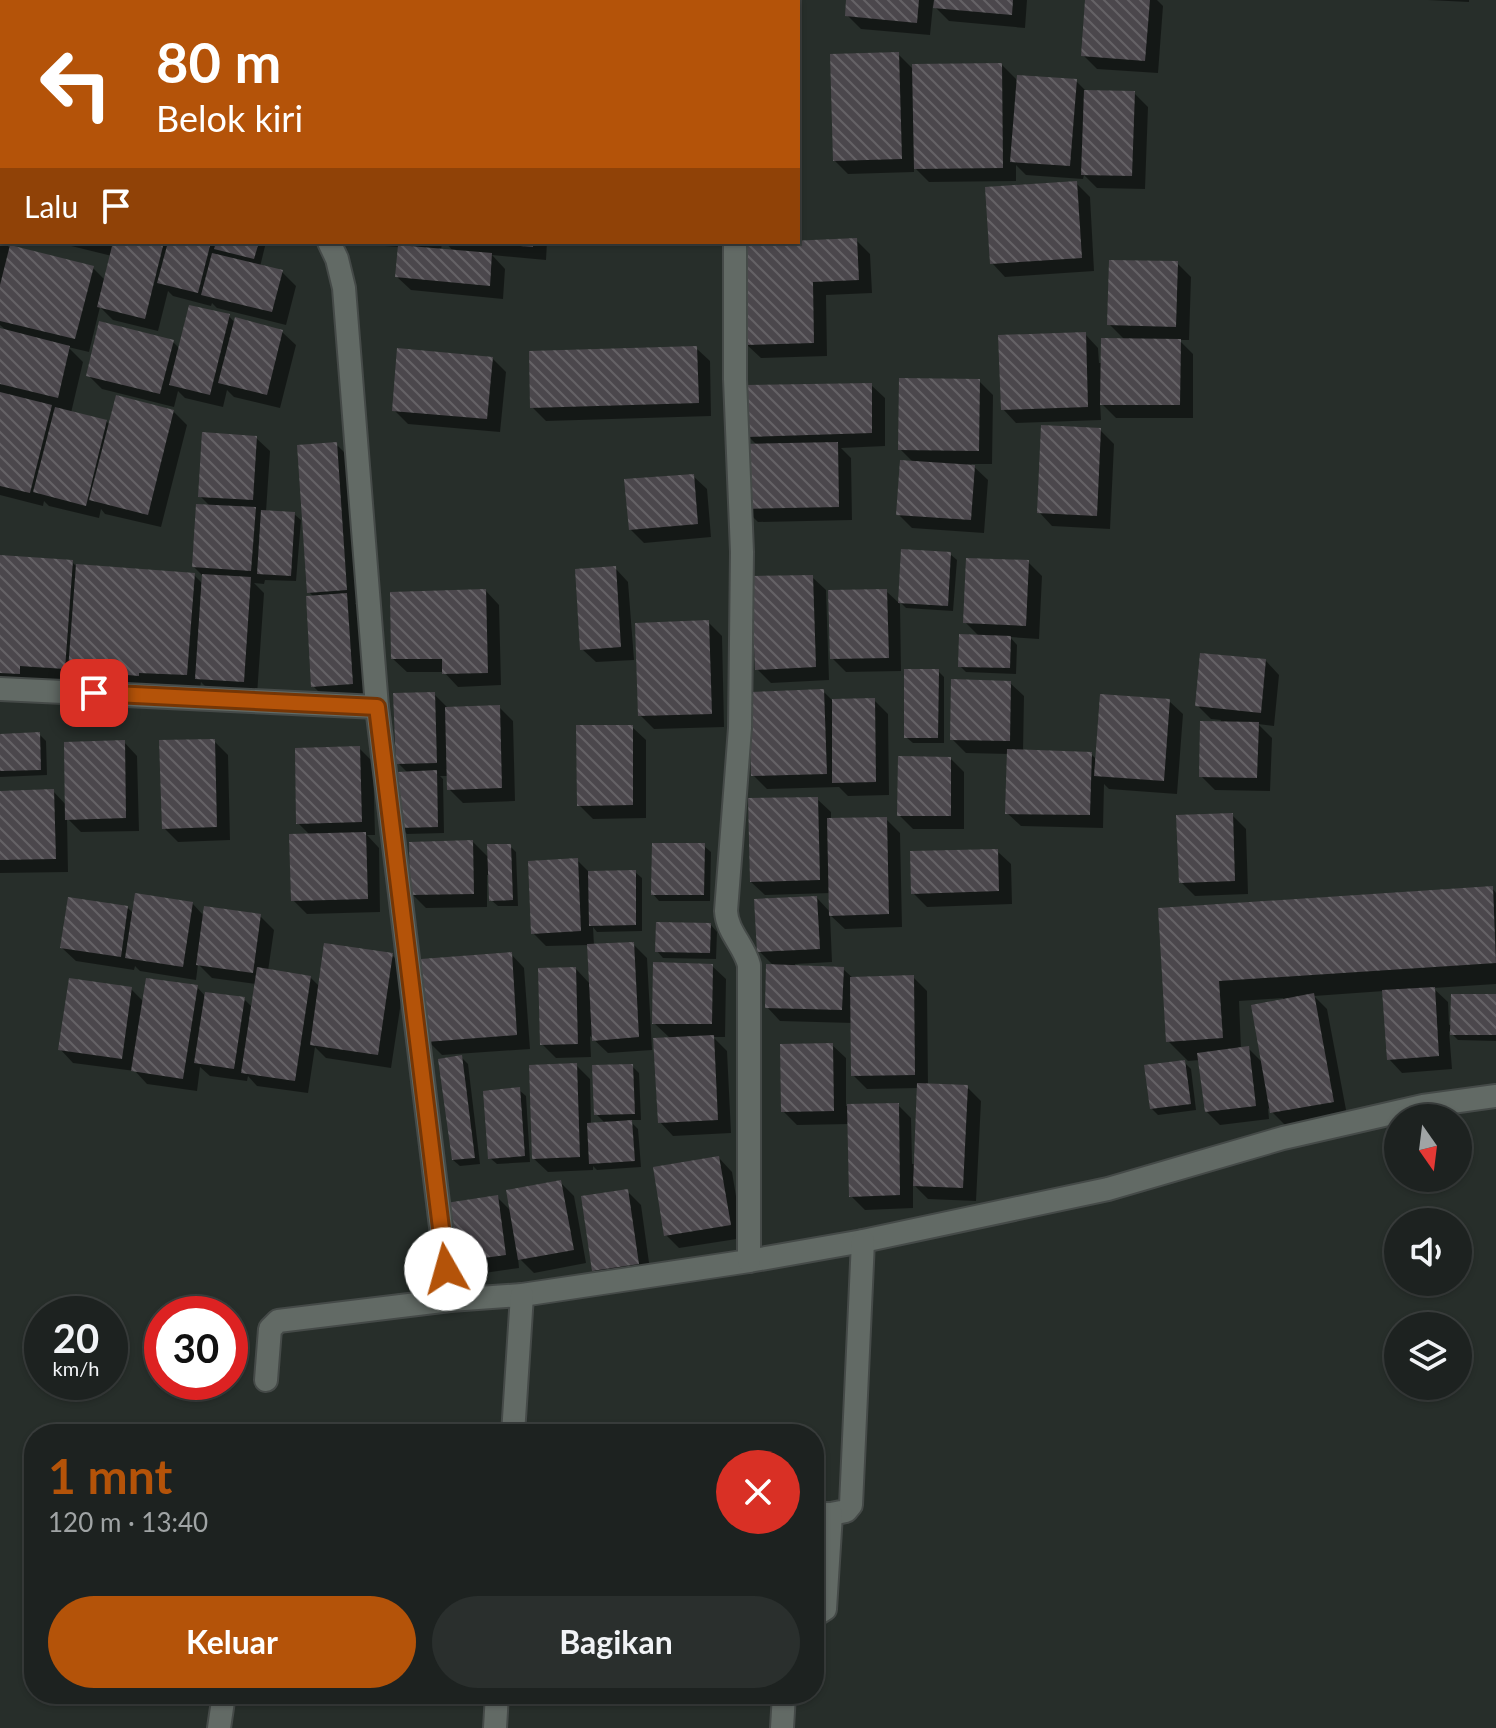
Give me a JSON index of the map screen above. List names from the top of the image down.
{
  "north": "bottom",
  "page": {
    "turn": ["80 m", "Belok kiri"],
    "then": "Lalu",
    "speed": "20 km/h",
    "limit": "30",
    "heading": ["1 mnt", "120 m · 13:40"],
    "buttons": ["Keluar", "Bagikan"]
  }
}
